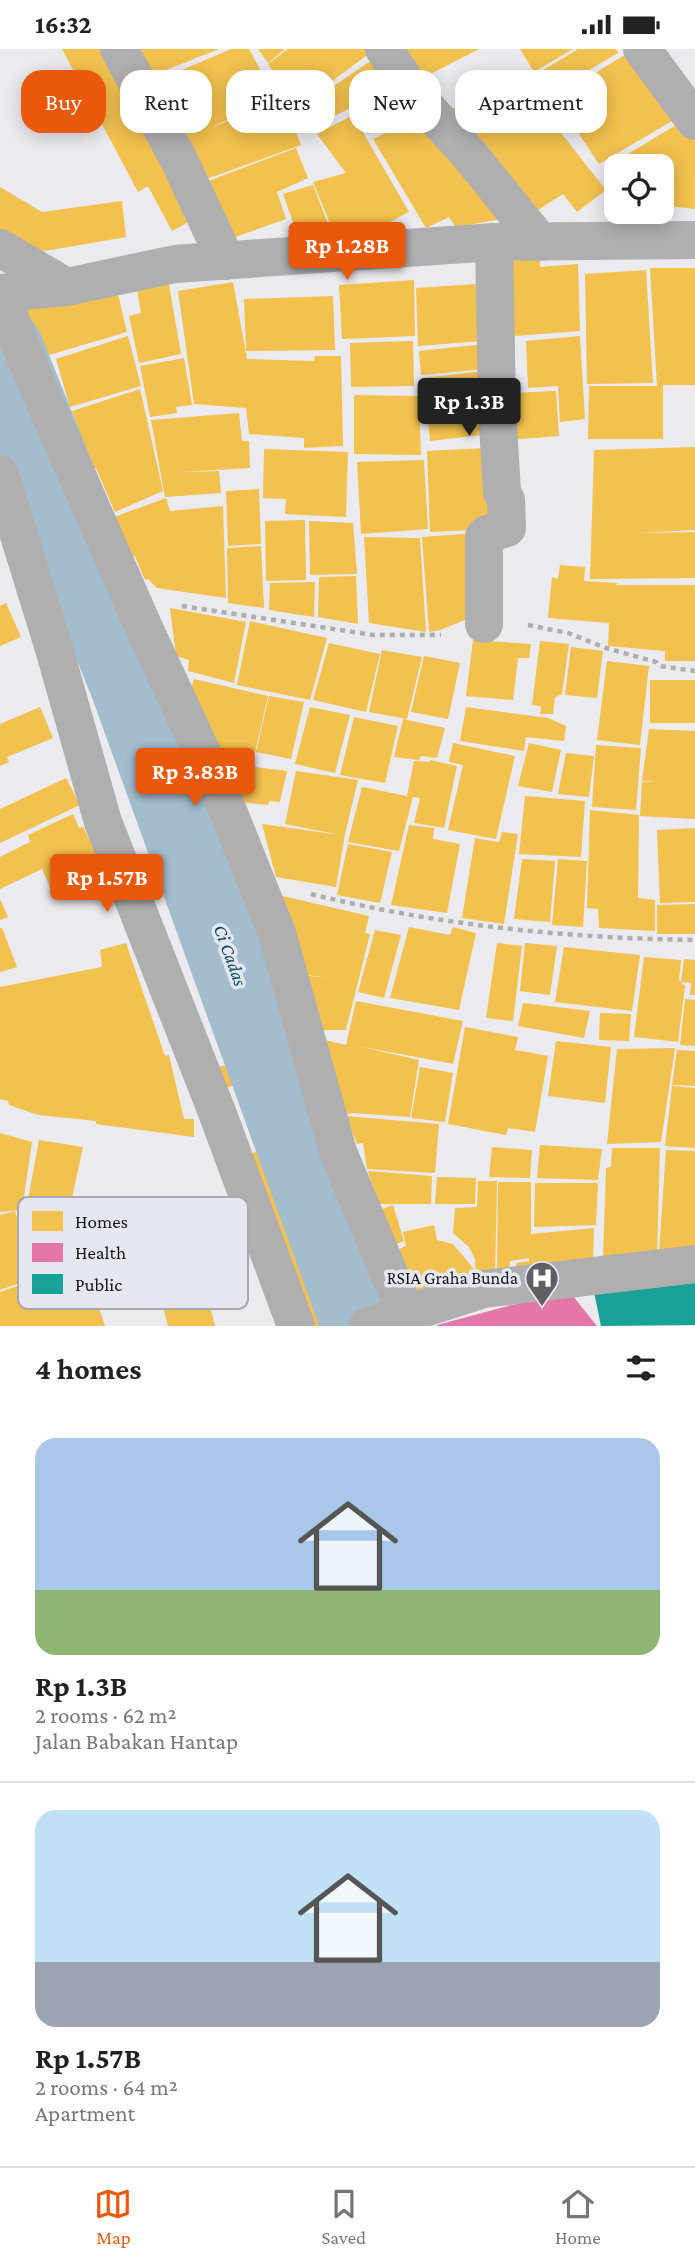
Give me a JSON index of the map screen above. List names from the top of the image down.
{
  "water": ["Ci Cadas"],
  "places": {
    "hospital": ["RSIA Graha Bunda"]
  },
  "legend": ["Homes", "Health", "Public"],
  "page": {
    "status": "16:32",
    "chip": [
      "Buy",
      "Rent",
      "Filters",
      "New",
      "Apartment"
    ],
    "price": [
      "Rp 1.28B",
      "Rp 1.3B",
      "Rp 3.83B",
      "Rp 1.57B"
    ],
    "heading": "4 homes",
    "list": [
      {
        "name": "Rp 1.3B",
        "note": "2 rooms · 62 m² · Jalan Babakan Hantap"
      },
      {
        "name": "Rp 1.57B",
        "note": "2 rooms · 64 m² · Apartment"
      }
    ],
    "tabs": ["Map", "Saved", "Home"]
  }
}
